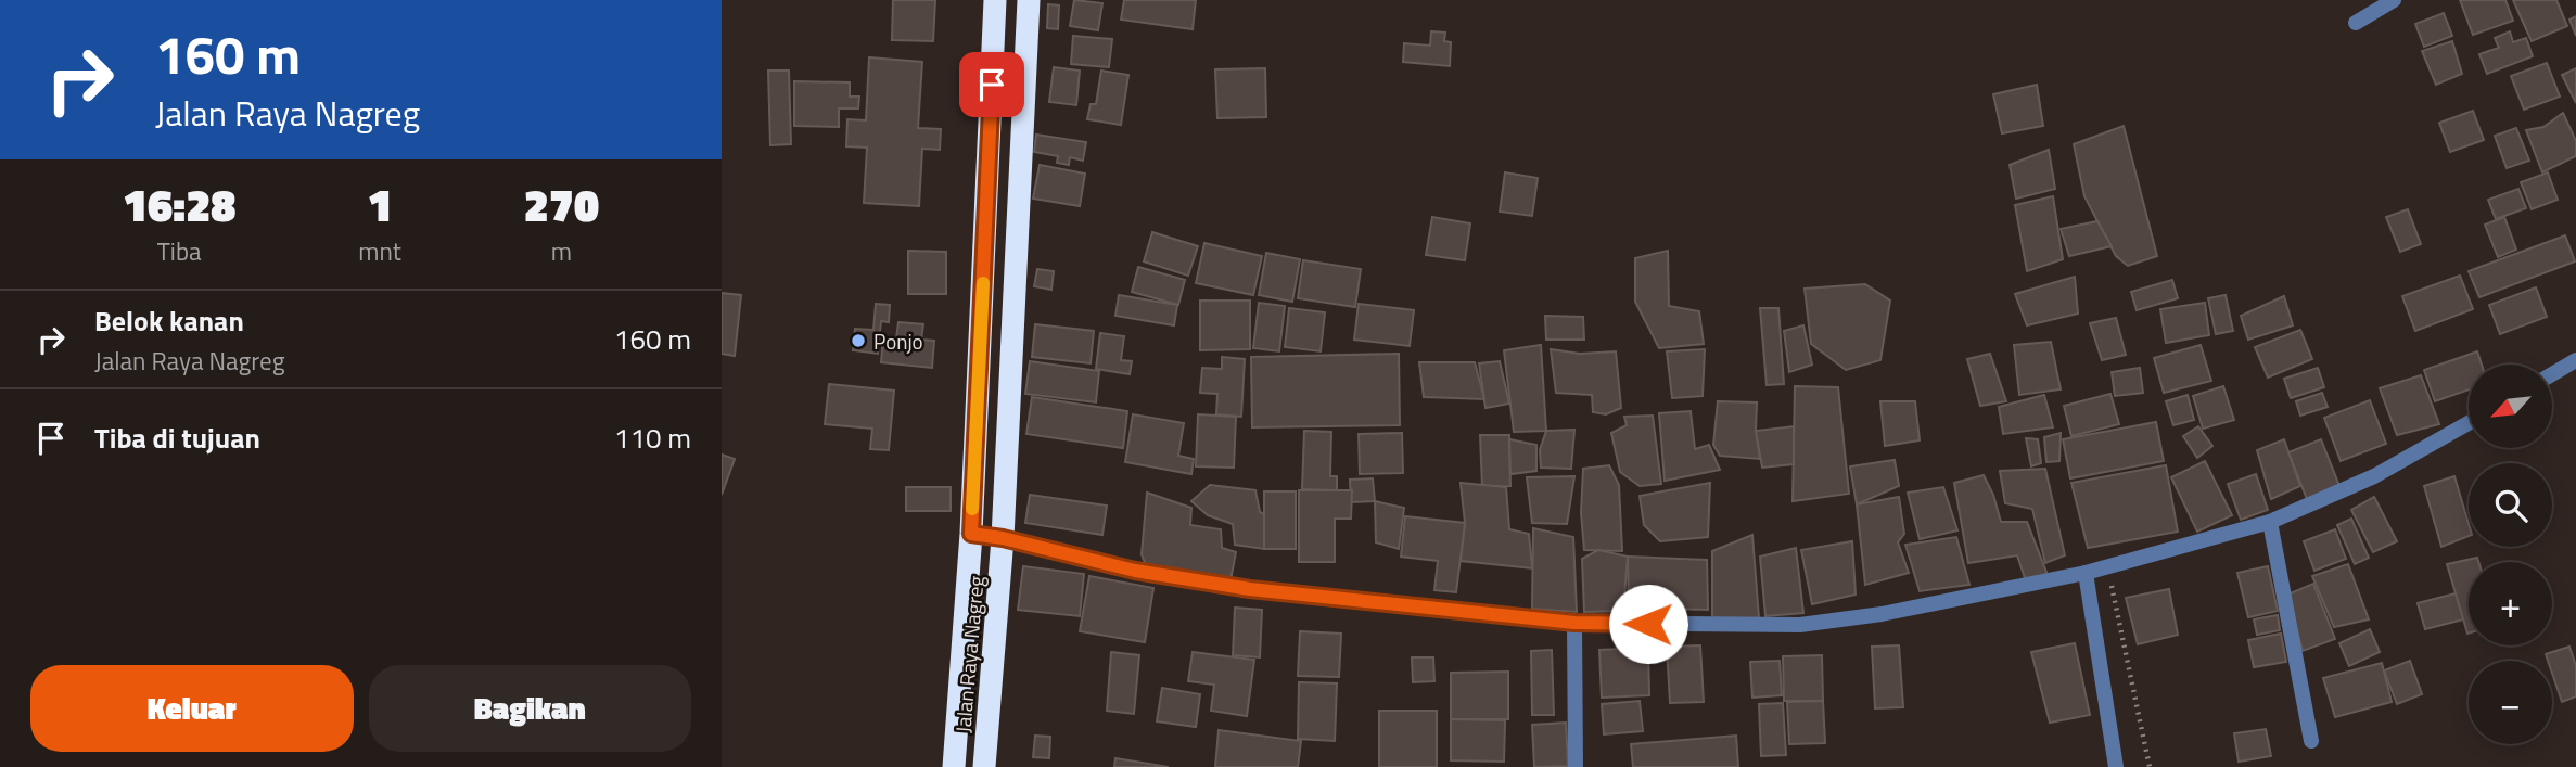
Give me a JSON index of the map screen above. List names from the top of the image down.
{
  "streets": {
    "highway": ["Jalan Raya Nagreg"]
  },
  "places": ["Ponjo"],
  "north": "bottom left",
  "page": {
    "turn": ["160 m", "Jalan Raya Nagreg"],
    "eta": [
      "16:28",
      "Tiba",
      "1",
      "mnt",
      "270",
      "m"
    ],
    "list": [
      {
        "name": "Belok kanan",
        "note": "Jalan Raya Nagreg",
        "value": "160 m"
      },
      {
        "name": "Tiba di tujuan",
        "value": "110 m"
      }
    ],
    "map_buttons": ["+", "−"],
    "buttons": ["Keluar", "Bagikan"]
  }
}
